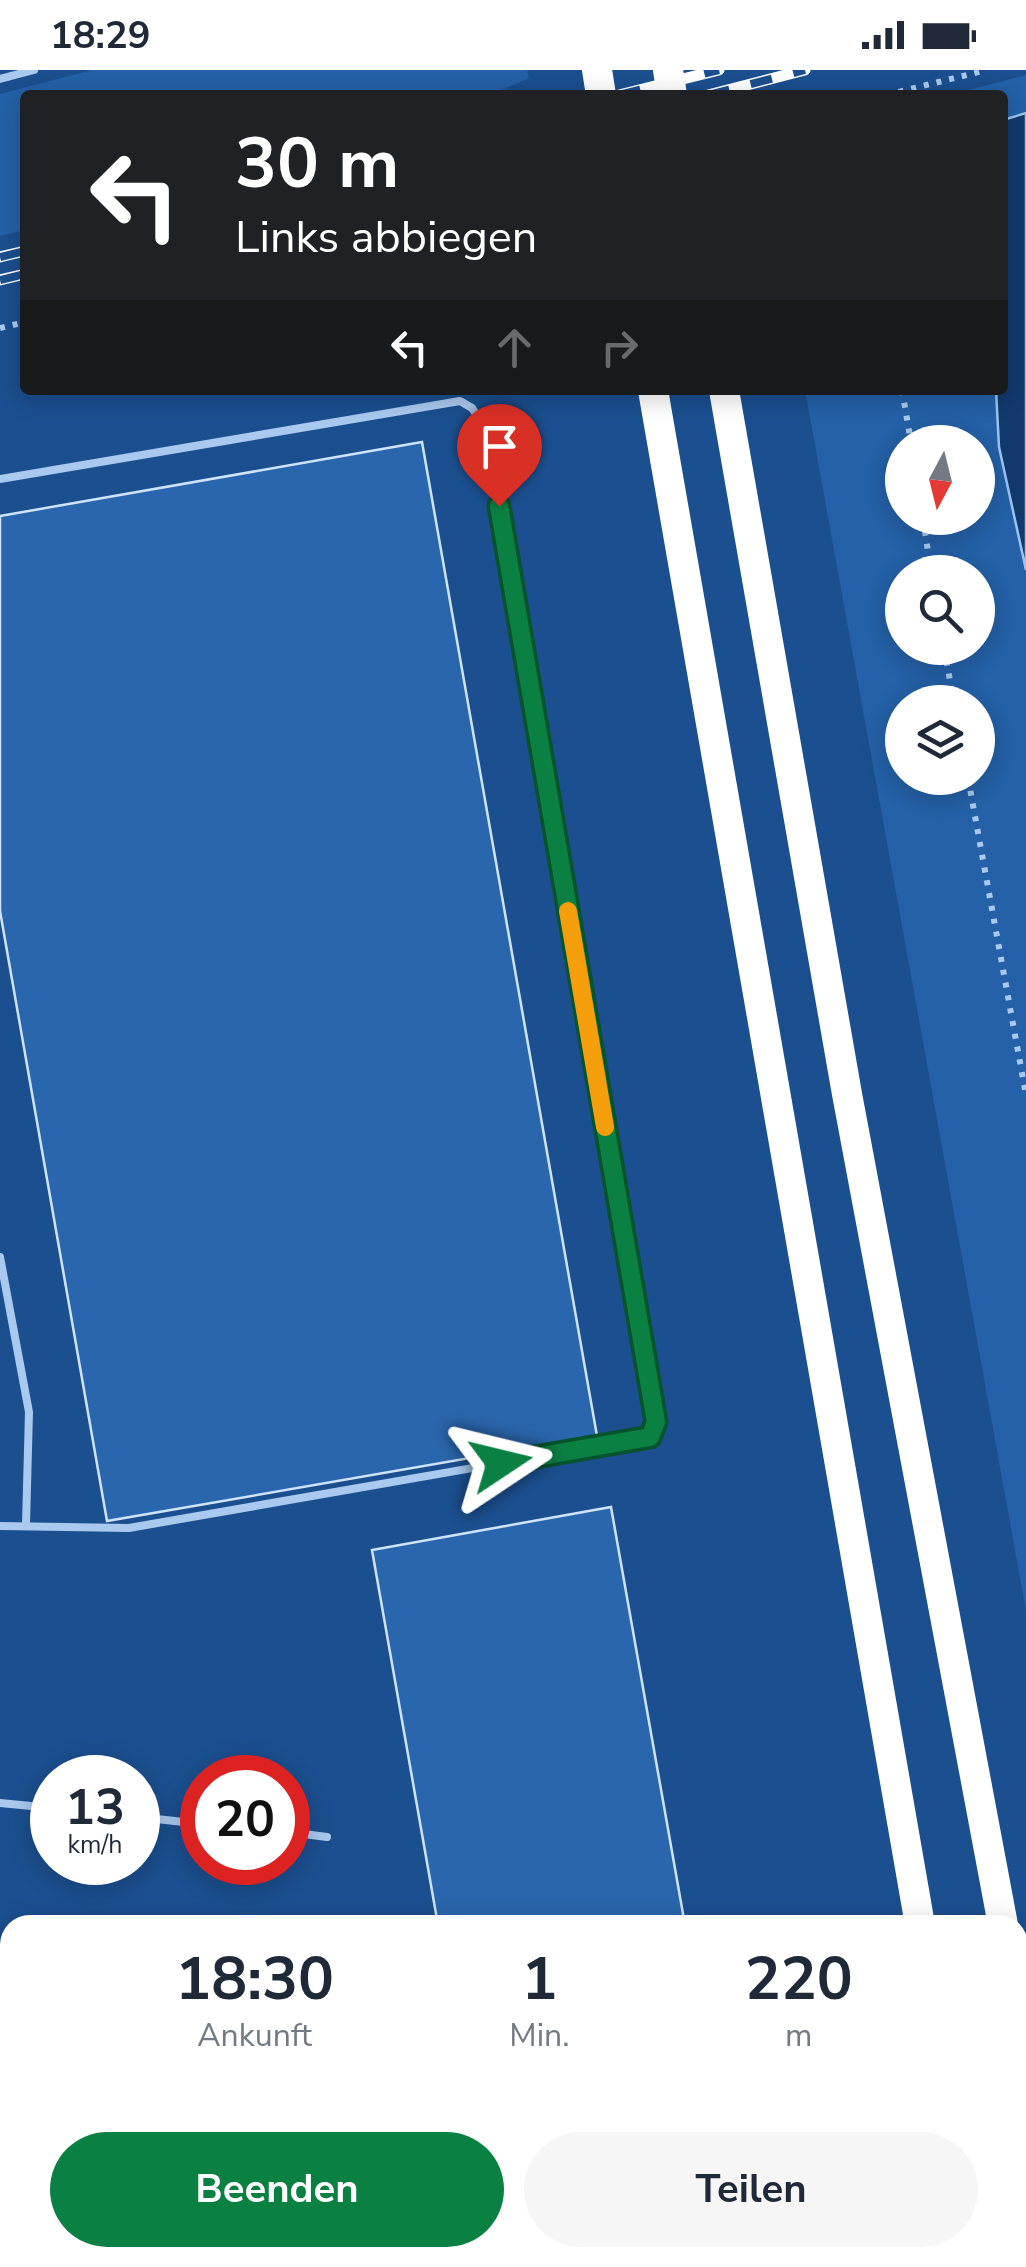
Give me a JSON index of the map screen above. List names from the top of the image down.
{
  "north": "bottom",
  "page": {
    "status": "18:29",
    "turn": ["30 m", "Links abbiegen"],
    "speed": "13 km/h",
    "limit": "20",
    "eta": [
      "18:30",
      "Ankunft",
      "1",
      "Min.",
      "220",
      "m"
    ],
    "buttons": ["Beenden", "Teilen"]
  }
}
